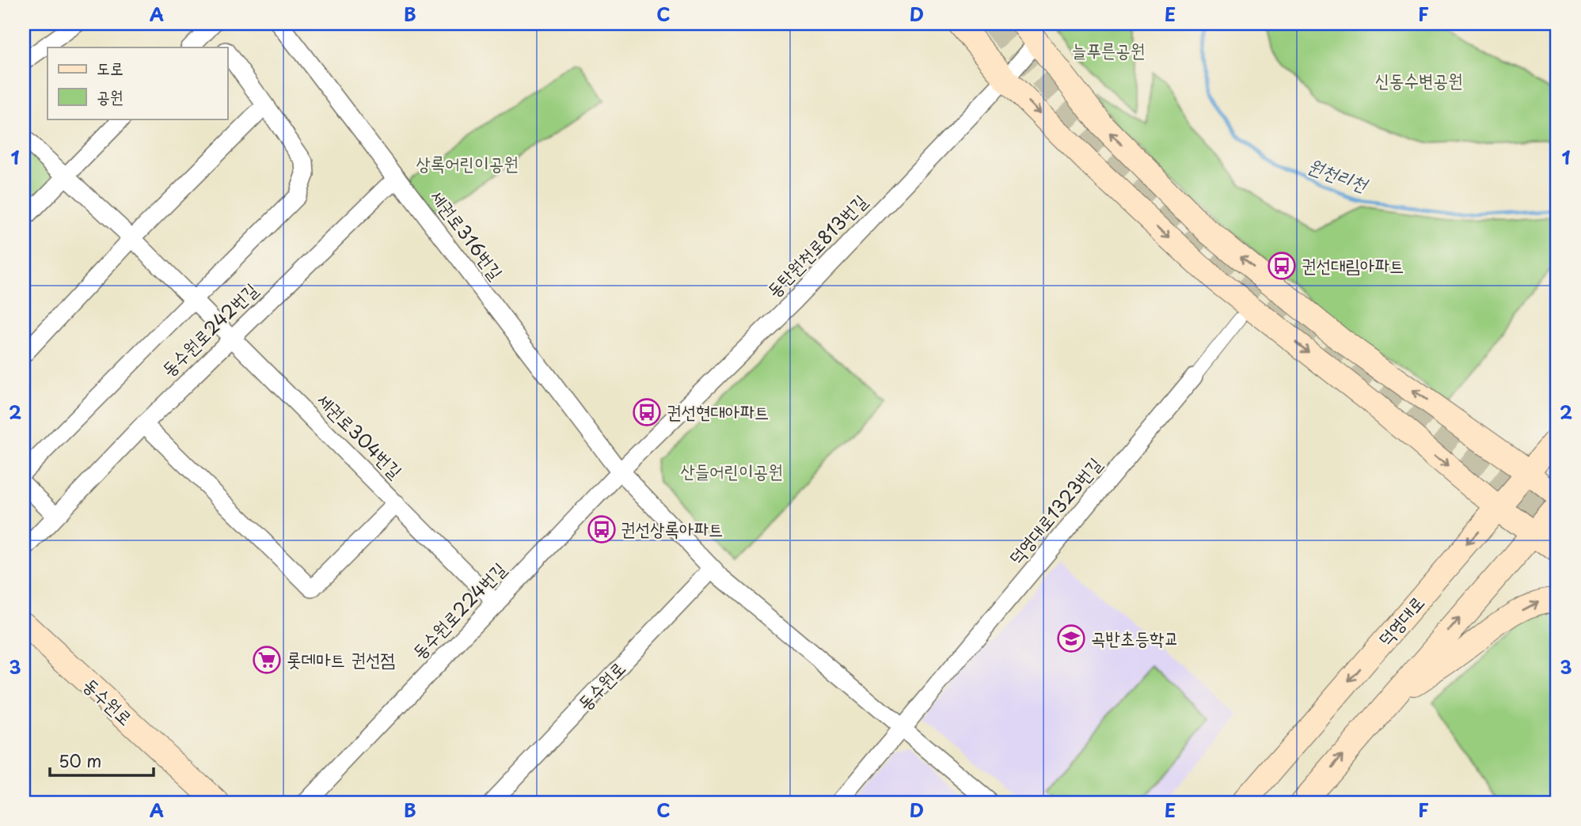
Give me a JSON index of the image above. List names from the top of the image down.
{
  "streets": {
    "main road": ["덕영대로", "동수원로"],
    "street": [
      "세권로316번길",
      "동탄원천로813번길",
      "동수원로242번길",
      "세권로304번길",
      "덕영대로1323번길",
      "동수원로224번길"
    ]
  },
  "crossings": [
    ["세권로316번길", "동탄원천로813번길"],
    ["세권로316번길", "동수원로242번길"],
    ["세권로316번길", "동수원로224번길"],
    ["동탄원천로813번길", "동수원로224번길"],
    ["동수원로242번길", "세권로304번길"],
    ["세권로304번길", "동수원로224번길"]
  ],
  "water": ["원천리천"],
  "parks": [
    "늘푸른공원",
    "신동수변공원",
    "상록어린이공원",
    "산들어린이공원"
  ],
  "places": {
    "bus stop": ["권선대림아파트", "권선현대아파트", "권선상록아파트"],
    "school or university": ["곡반초등학교"],
    "supermarket": ["롯데마트 권선점"]
  },
  "legend": ["도로", "공원"],
  "scale_bar": "50 m",
  "grid": {
    "columns": [
      "A",
      "B",
      "C",
      "D",
      "E",
      "F"
    ],
    "rows": ["1", "2", "3"]
  }
}
